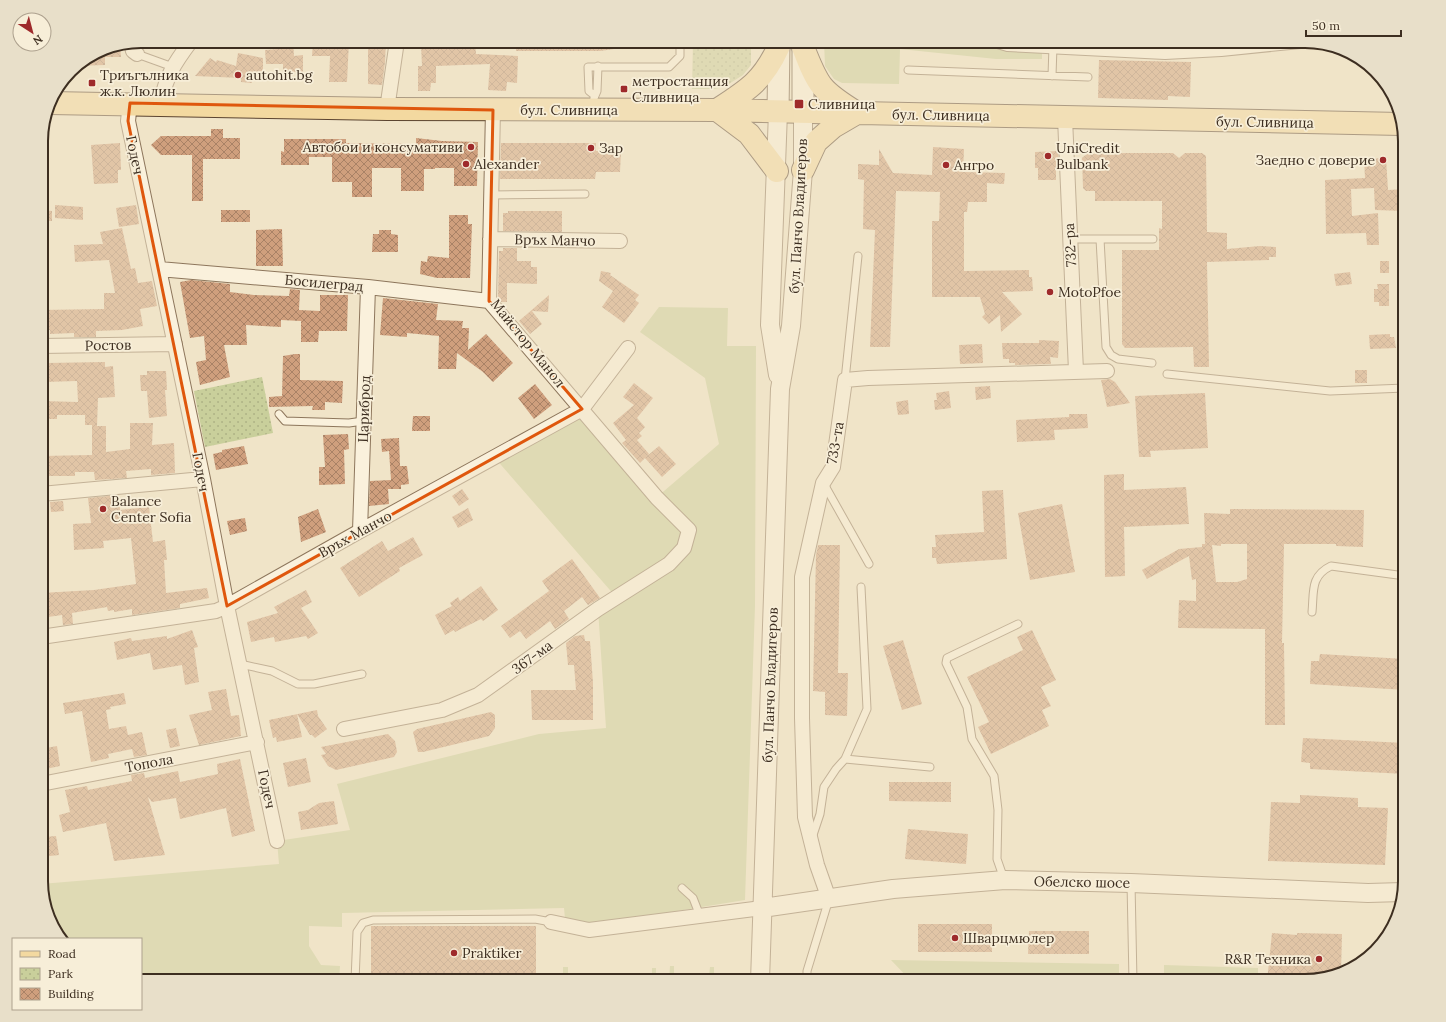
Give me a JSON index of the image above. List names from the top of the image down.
{
  "streets": {
    "main road": ["бул. Сливница", "бул. Панчо Владигеров"],
    "street": [
      "Годеч",
      "Връх Манчо",
      "732-ра",
      "Босилеград",
      "Майстор Манол",
      "Ростов",
      "Цариброд",
      "733-та",
      "367-ма",
      "Топола",
      "Обелско шосе"
    ]
  },
  "crossings": [
    ["бул. Сливница", "Годеч"],
    ["бул. Сливница", "бул. Панчо Владигеров"],
    ["бул. Сливница", "732-ра"],
    ["бул. Сливница", "Майстор Манол"],
    ["Годеч", "Връх Манчо"],
    ["Годеч", "Босилеград"],
    ["Годеч", "Ростов"],
    ["Годеч", "Топола"],
    ["бул. Панчо Владигеров", "Обелско шосе"],
    ["Връх Манчо", "Майстор Манол"],
    ["Връх Манчо", "Цариброд"],
    ["Босилеград", "Майстор Манол"],
    ["Босилеград", "Цариброд"],
    ["Майстор Манол", "367-ма"]
  ],
  "places": {
    "other": [
      "autohit.bg",
      "Автобои и консумативи",
      "Зар",
      "UniCredit Bulbank",
      "Заедно с доверие",
      "Alexander",
      "Ангро",
      "MotoPfoe",
      "Balance Center Sofia",
      "Шварцмюлер",
      "Praktiker",
      "R&R Техника"
    ],
    "transit": ["Триъгълника ж.к. Люлин", "метростанция Сливница", "Сливница"]
  },
  "legend": ["Road", "Park", "Building"],
  "scale_bar": "50 m",
  "north": "bottom right"
}
